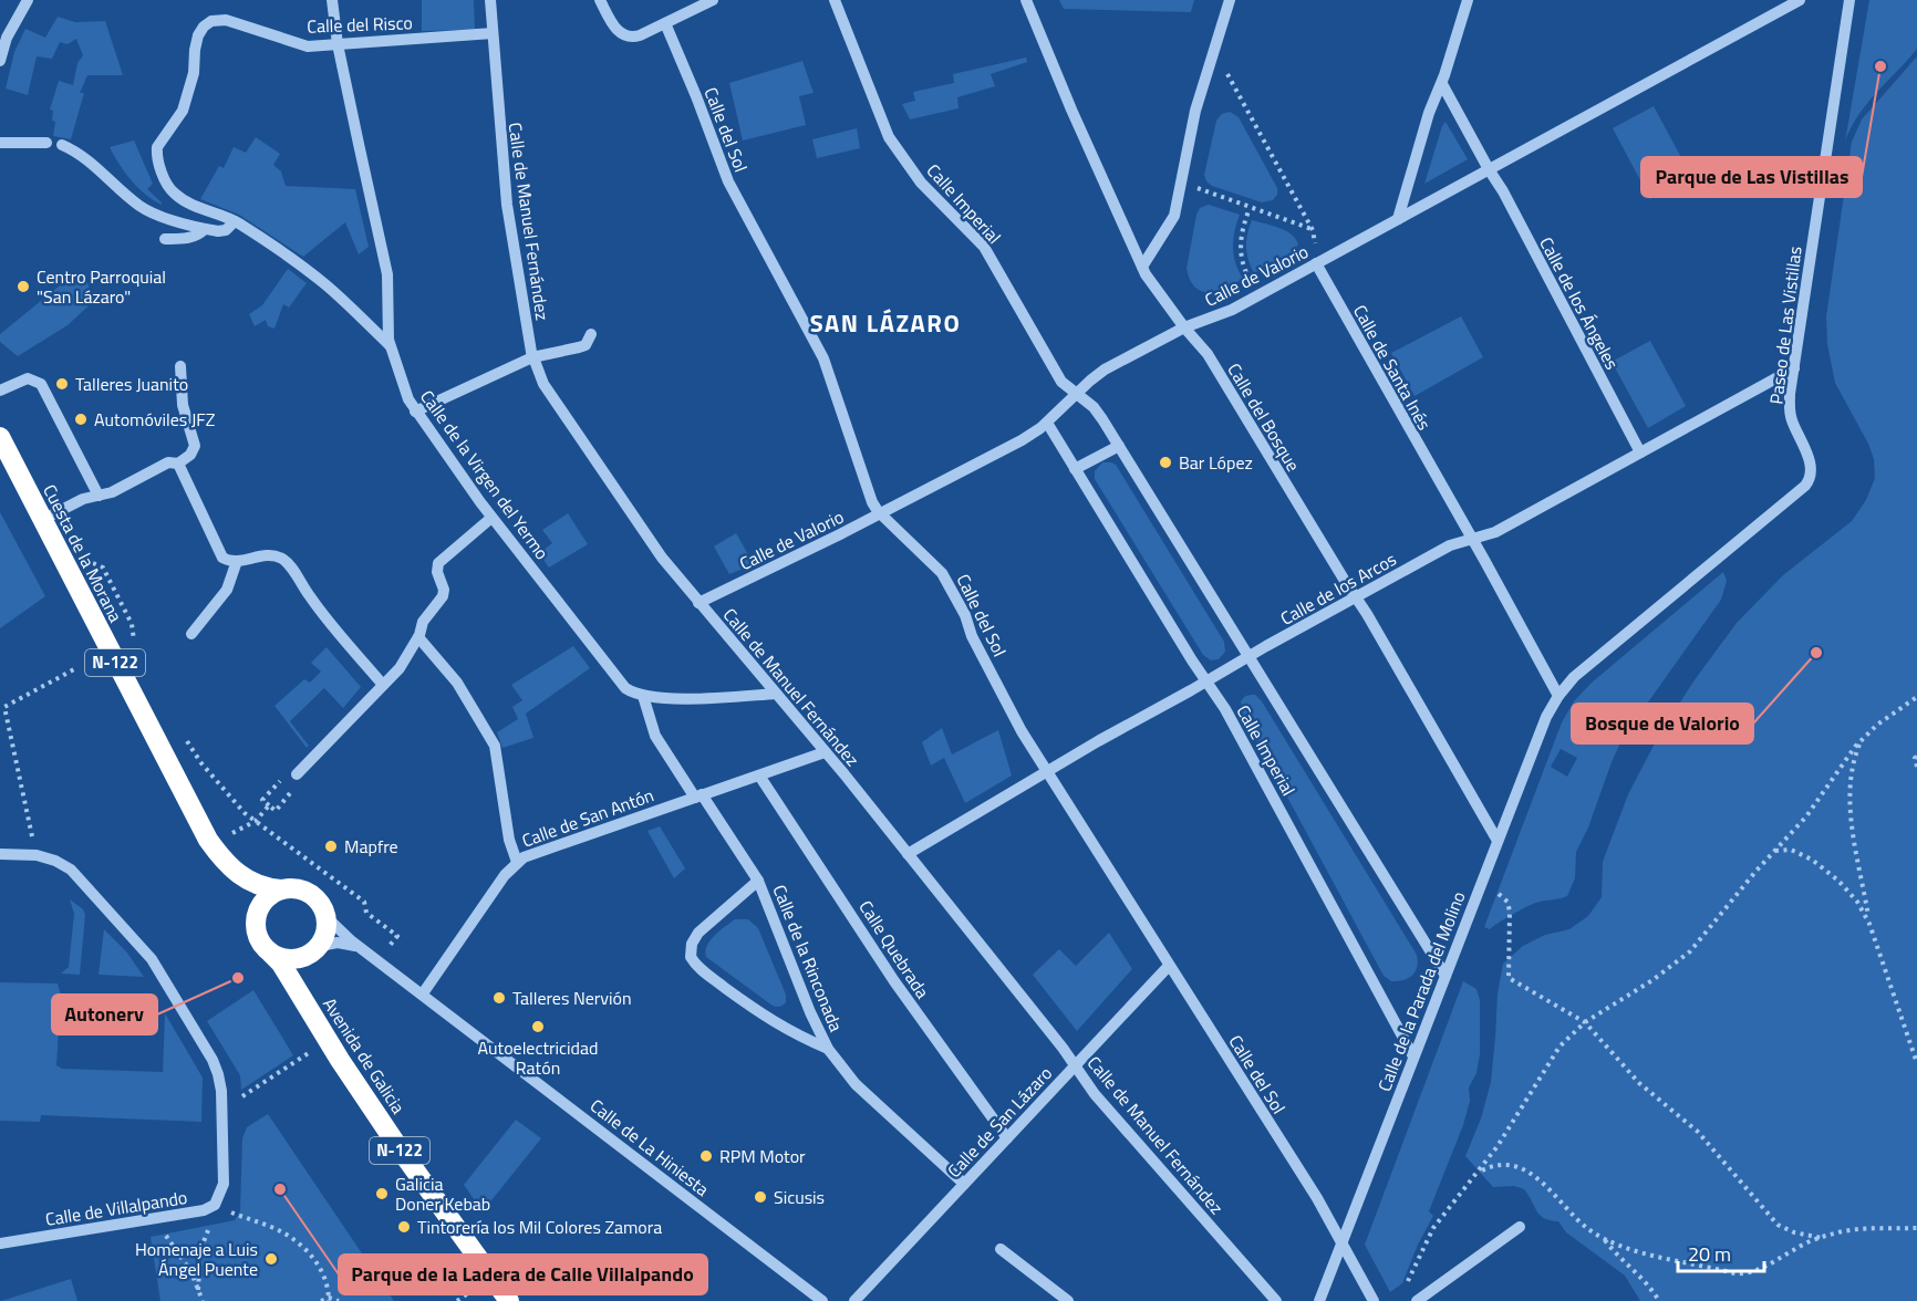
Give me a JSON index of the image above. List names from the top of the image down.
{
  "streets": {
    "highway": ["Cuesta de la Morana", "N-122", "Avenida de Galicia"],
    "street": [
      "Calle del Risco",
      "Calle del Sol",
      "Calle Imperial",
      "Calle de Manuel Fernández",
      "Calle de Valorio",
      "Calle de los Ángeles",
      "Paseo de Las Vistillas",
      "Calle de Santa Inés",
      "Calle del Bosque",
      "Calle de la Virgen del Yermo",
      "Calle de los Arcos",
      "Calle de San Antón",
      "Calle Quebrada",
      "Calle de la Rinconada",
      "Calle de la Parada del Molino",
      "Calle de San Lázaro",
      "Calle de La Hiniesta",
      "Calle de Villalpando"
    ]
  },
  "crossings": [
    ["Calle del Risco", "Calle de Manuel Fernández"],
    ["Calle del Risco", "Calle de la Virgen del Yermo"],
    ["Calle del Sol", "Calle de Valorio"],
    ["Calle del Sol", "Calle de los Arcos"],
    ["Calle del Sol", "Calle de la Parada del Molino"],
    ["Calle del Sol", "Calle de San Lázaro"],
    ["Calle Imperial", "Calle de Valorio"],
    ["Calle Imperial", "Calle de los Arcos"],
    ["Calle Imperial", "Calle de la Parada del Molino"],
    ["Calle de Manuel Fernández", "Calle de Valorio"],
    ["Calle de Manuel Fernández", "Calle de la Virgen del Yermo"],
    ["Calle de Manuel Fernández", "Calle de los Arcos"],
    ["Calle de Manuel Fernández", "Calle de San Antón"],
    ["Calle de Manuel Fernández", "Calle de San Lázaro"],
    ["Calle de Valorio", "Calle de los Ángeles"],
    ["Calle de Valorio", "Calle de Santa Inés"],
    ["Calle de Valorio", "Calle del Bosque"],
    ["Calle de los Ángeles", "Calle de los Arcos"],
    ["Paseo de Las Vistillas", "Calle de Santa Inés"],
    ["Paseo de Las Vistillas", "Calle de los Arcos"],
    ["Paseo de Las Vistillas", "Calle de la Parada del Molino"],
    ["Calle de Santa Inés", "Calle de los Arcos"],
    ["Calle de Santa Inés", "Calle de la Parada del Molino"],
    ["Calle del Bosque", "Calle de los Arcos"],
    ["Calle del Bosque", "Calle de la Parada del Molino"],
    ["Cuesta de la Morana", "N-122"],
    ["Cuesta de la Morana", "Avenida de Galicia"],
    ["Cuesta de la Morana", "Calle de La Hiniesta"],
    ["N-122", "Avenida de Galicia"],
    ["N-122", "Calle de La Hiniesta"],
    ["Calle de San Antón", "Calle Quebrada"],
    ["Calle de San Antón", "Calle de la Rinconada"],
    ["Calle de San Antón", "Calle de La Hiniesta"],
    ["Calle Quebrada", "Calle de San Lázaro"],
    ["Calle de la Rinconada", "Calle de San Lázaro"],
    ["Avenida de Galicia", "Calle de La Hiniesta"]
  ],
  "districts": ["SAN LÁZARO"],
  "places": [
    "Parque de Las Vistillas",
    "Centro Parroquial \"San Lázaro\"",
    "Talleres Juanito",
    "Automóviles JFZ",
    "Bar López",
    "Bosque de Valorio",
    "Mapfre",
    "Autonerv",
    "Talleres Nervión",
    "Autoelectricidad Ratón",
    "RPM Motor",
    "Parque de la Ladera de Calle Villalpando",
    "Galicia Doner Kebab",
    "Sicusis",
    "Tintorería los Mil Colores Zamora",
    "Homenaje a Luis Ángel Puente"
  ],
  "scale_bar": "20 m"
}
